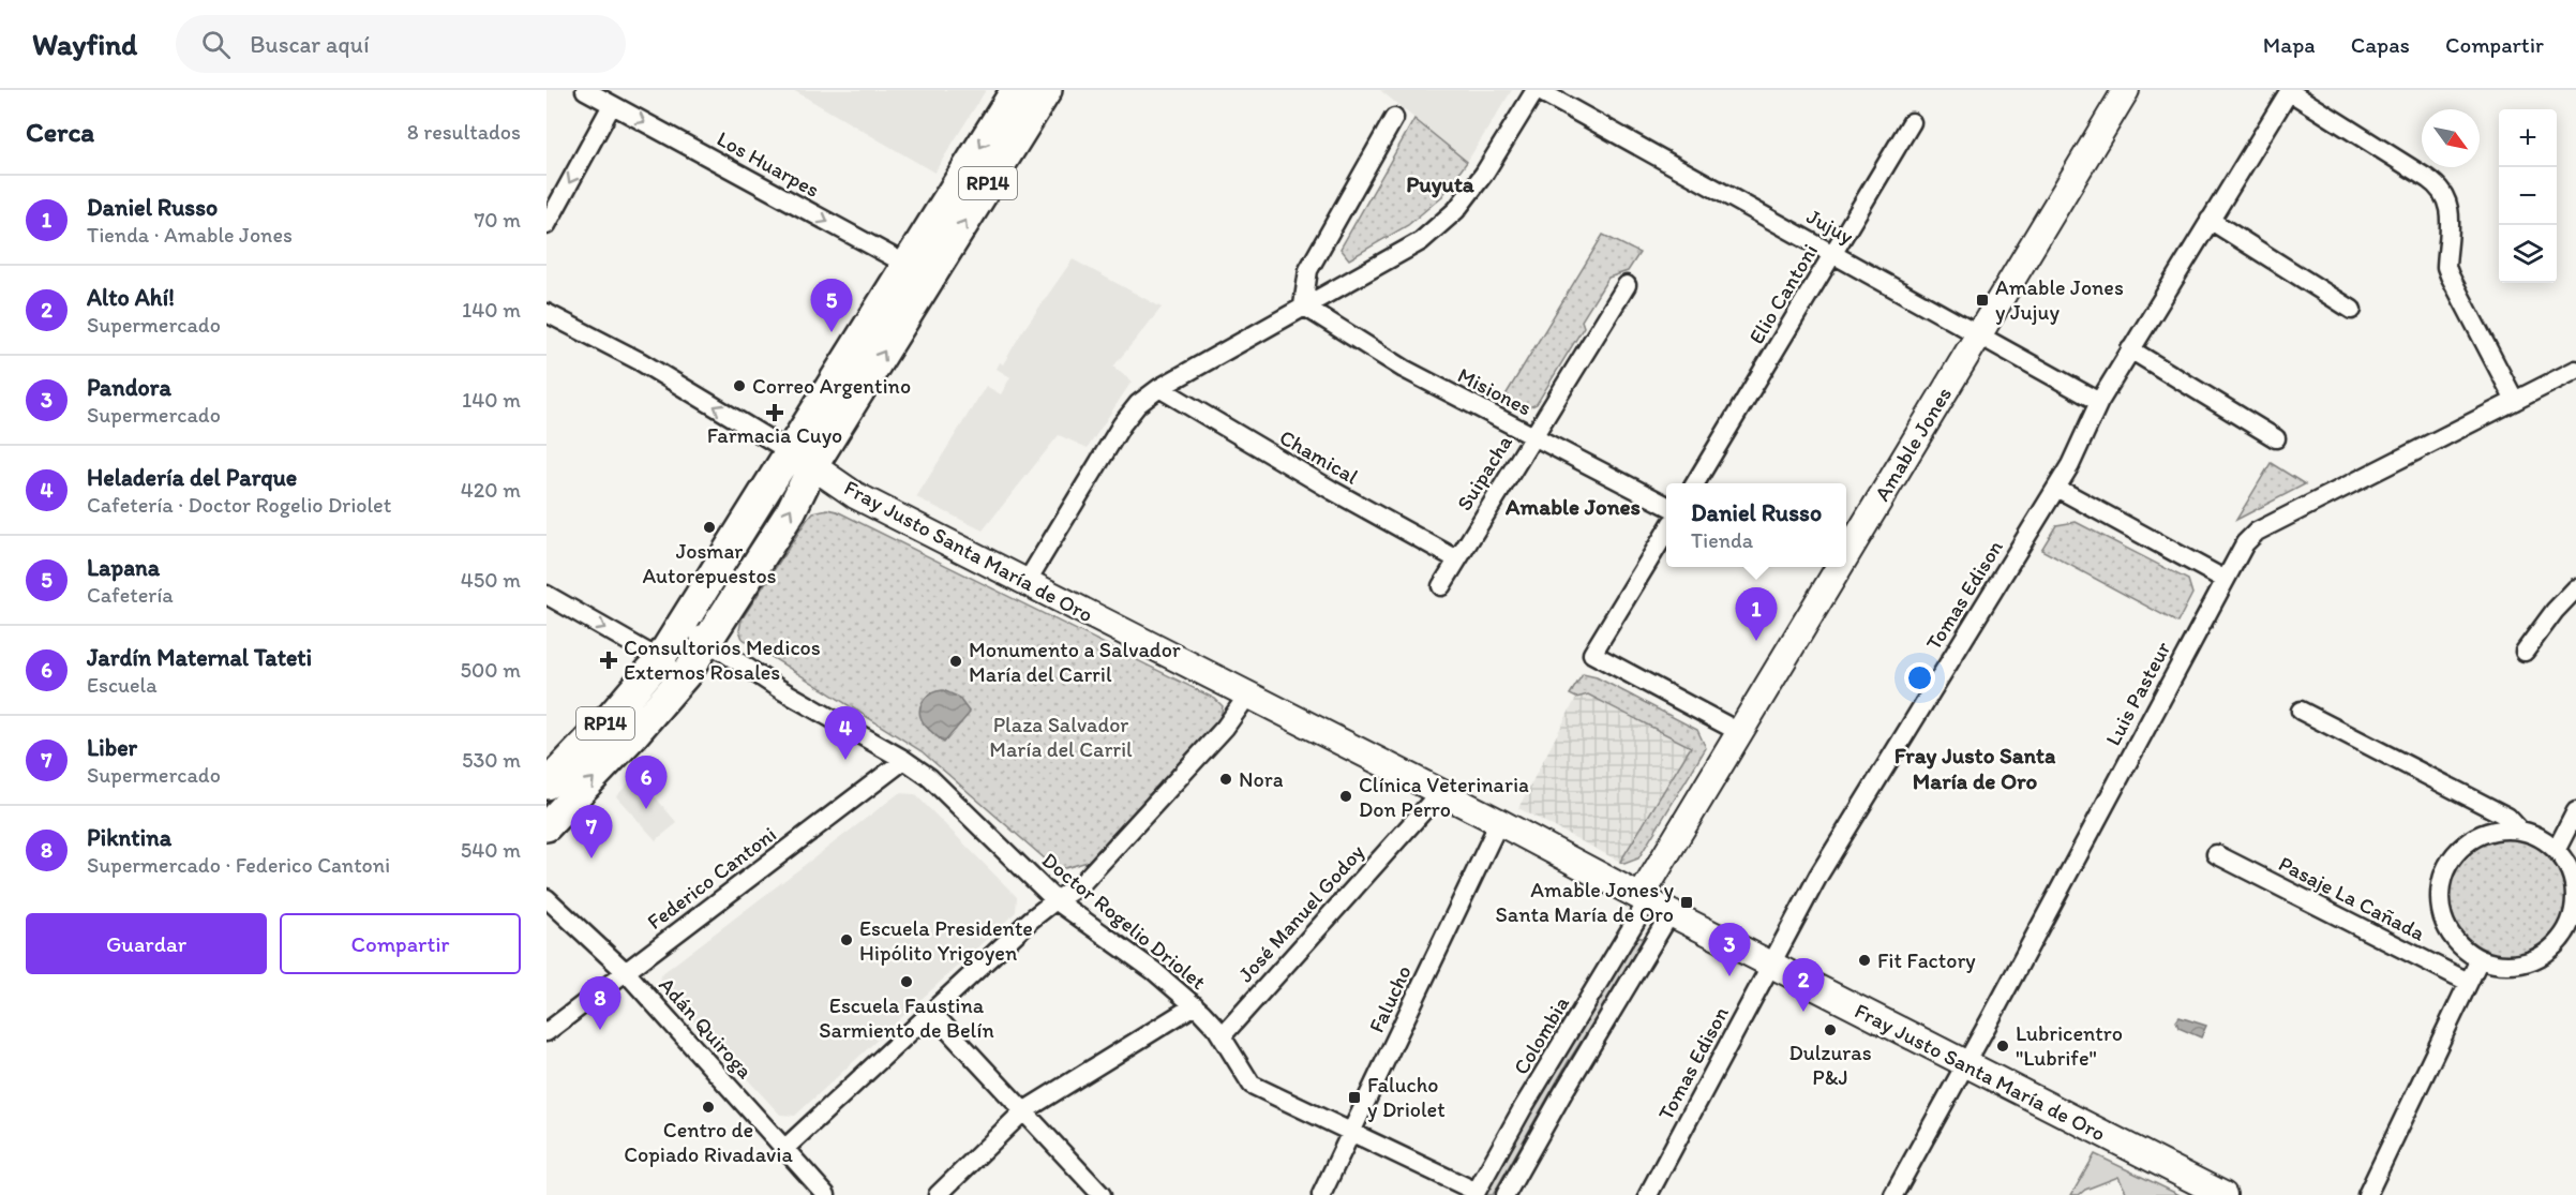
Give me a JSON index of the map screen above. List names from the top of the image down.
{
  "streets": {
    "main road": ["RP14", "Amable Jones", "Fray Justo Santa María de Oro"],
    "street": [
      "Los Huarpes",
      "Jujuy",
      "Elio Cantoni",
      "Misiones",
      "Chamical",
      "Suipacha",
      "Tomas Edison",
      "Luis Pasteur",
      "Federico Cantoni",
      "Pasaje La Cañada",
      "José Manuel Godoy",
      "Doctor Rogelio Driolet",
      "Falucho",
      "Adán Quiroga",
      "Colombia"
    ]
  },
  "crossings": [
    ["Los Huarpes", "RP14"],
    ["RP14", "Fray Justo Santa María de Oro"],
    ["RP14", "Doctor Rogelio Driolet"],
    ["Jujuy", "Elio Cantoni"],
    ["Jujuy", "Amable Jones"],
    ["Jujuy", "Tomas Edison"],
    ["Misiones", "Suipacha"],
    ["Amable Jones", "Fray Justo Santa María de Oro"],
    ["Amable Jones", "Colombia"],
    ["Chamical", "Suipacha"],
    ["Fray Justo Santa María de Oro", "Tomas Edison"],
    ["Fray Justo Santa María de Oro", "Luis Pasteur"],
    ["Fray Justo Santa María de Oro", "José Manuel Godoy"],
    ["Fray Justo Santa María de Oro", "Falucho"],
    ["Fray Justo Santa María de Oro", "Colombia"],
    ["Federico Cantoni", "Doctor Rogelio Driolet"],
    ["Federico Cantoni", "Adán Quiroga"],
    ["José Manuel Godoy", "Doctor Rogelio Driolet"],
    ["Doctor Rogelio Driolet", "Falucho"],
    ["Doctor Rogelio Driolet", "Colombia"]
  ],
  "one_way": ["Los Huarpes"],
  "districts": ["Puyuta", "Amable Jones", "Fray Justo Santa María de Oro"],
  "parks": ["Plaza Salvador María del Carril"],
  "places": {
    "transit": ["Amable Jones y Jujuy", "Amable Jones y Santa María de Oro", "Falucho y Driolet"],
    "other": [
      "Correo Argentino",
      "Josmar Autorepuestos",
      "Monumento a Salvador María del Carril",
      "Nora",
      "Clínica Veterinaria Don Perro",
      "Escuela Presidente Hipólito Yrigoyen",
      "Fit Factory",
      "Escuela Faustina Sarmiento de Belín",
      "Dulzuras P&J",
      "Lubricentro \"Lubrife\"",
      "Centro de Copiado Rivadavia"
    ],
    "health": ["Farmacia Cuyo", "Consultorios Medicos Externos Rosales"]
  },
  "north": "bottom right",
  "page": {
    "header": "Wayfind",
    "search": "Buscar aquí",
    "nav": ["Mapa", "Capas", "Compartir"],
    "heading": ["Cerca", "8 resultados"],
    "map_buttons": ["+", "−"],
    "list": [
      {
        "mark": "1",
        "name": "Daniel Russo",
        "note": "Tienda · Amable Jones",
        "value": "70 m"
      },
      {
        "mark": "2",
        "name": "Alto Ahí!",
        "note": "Supermercado",
        "value": "140 m"
      },
      {
        "mark": "3",
        "name": "Pandora",
        "note": "Supermercado",
        "value": "140 m"
      },
      {
        "mark": "4",
        "name": "Heladería del Parque",
        "note": "Cafetería · Doctor Rogelio Driolet",
        "value": "420 m"
      },
      {
        "mark": "5",
        "name": "Lapana",
        "note": "Cafetería",
        "value": "450 m"
      },
      {
        "mark": "6",
        "name": "Jardín Maternal Tateti",
        "note": "Escuela",
        "value": "500 m"
      },
      {
        "mark": "7",
        "name": "Liber",
        "note": "Supermercado",
        "value": "530 m"
      },
      {
        "mark": "8",
        "name": "Pikntina",
        "note": "Supermercado · Federico Cantoni",
        "value": "540 m"
      }
    ],
    "pins": [
      "5",
      "1",
      "4",
      "6",
      "7",
      "3",
      "2",
      "8"
    ],
    "popup": ["Daniel Russo", "Tienda"],
    "buttons": ["Guardar", "Compartir"]
  }
}
